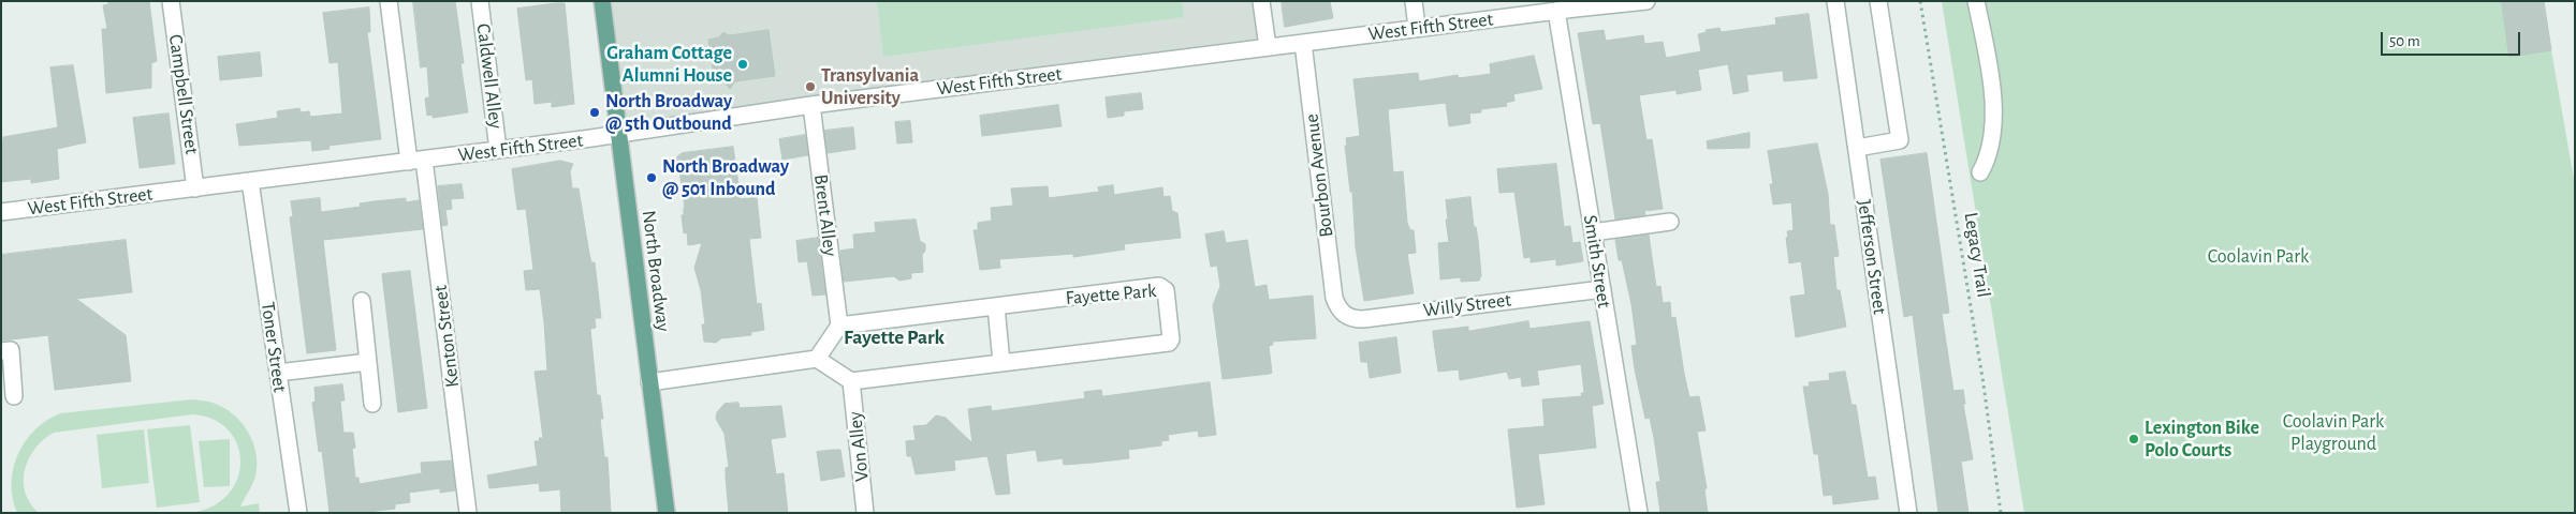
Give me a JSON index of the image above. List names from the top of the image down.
{
  "streets": {
    "main road": ["North Broadway"],
    "street": [
      "West Fifth Street",
      "Caldwell Alley",
      "Campbell Street",
      "Bourbon Avenue",
      "Brent Alley",
      "Jefferson Street",
      "Smith Street",
      "Fayette Park",
      "Willy Street",
      "Kenton Street",
      "Toner Street",
      "Von Alley"
    ],
    "path": ["Legacy Trail"]
  },
  "crossings": [
    ["West Fifth Street", "Caldwell Alley"],
    ["West Fifth Street", "Campbell Street"],
    ["West Fifth Street", "Bourbon Avenue"],
    ["West Fifth Street", "Brent Alley"],
    ["West Fifth Street", "Smith Street"],
    ["West Fifth Street", "North Broadway"],
    ["West Fifth Street", "Kenton Street"],
    ["West Fifth Street", "Toner Street"],
    ["Bourbon Avenue", "Willy Street"],
    ["Brent Alley", "Fayette Park"],
    ["Smith Street", "Willy Street"],
    ["Fayette Park", "Von Alley"]
  ],
  "districts": ["Fayette Park"],
  "parks": ["Coolavin Park", "Coolavin Park Playground"],
  "places": [
    "Graham Cottage Alumni House",
    "Transylvania University",
    "North Broadway @ 5th Outbound",
    "North Broadway @ 501 Inbound",
    "Lexington Bike Polo Courts"
  ],
  "scale_bar": "50 m"
}
